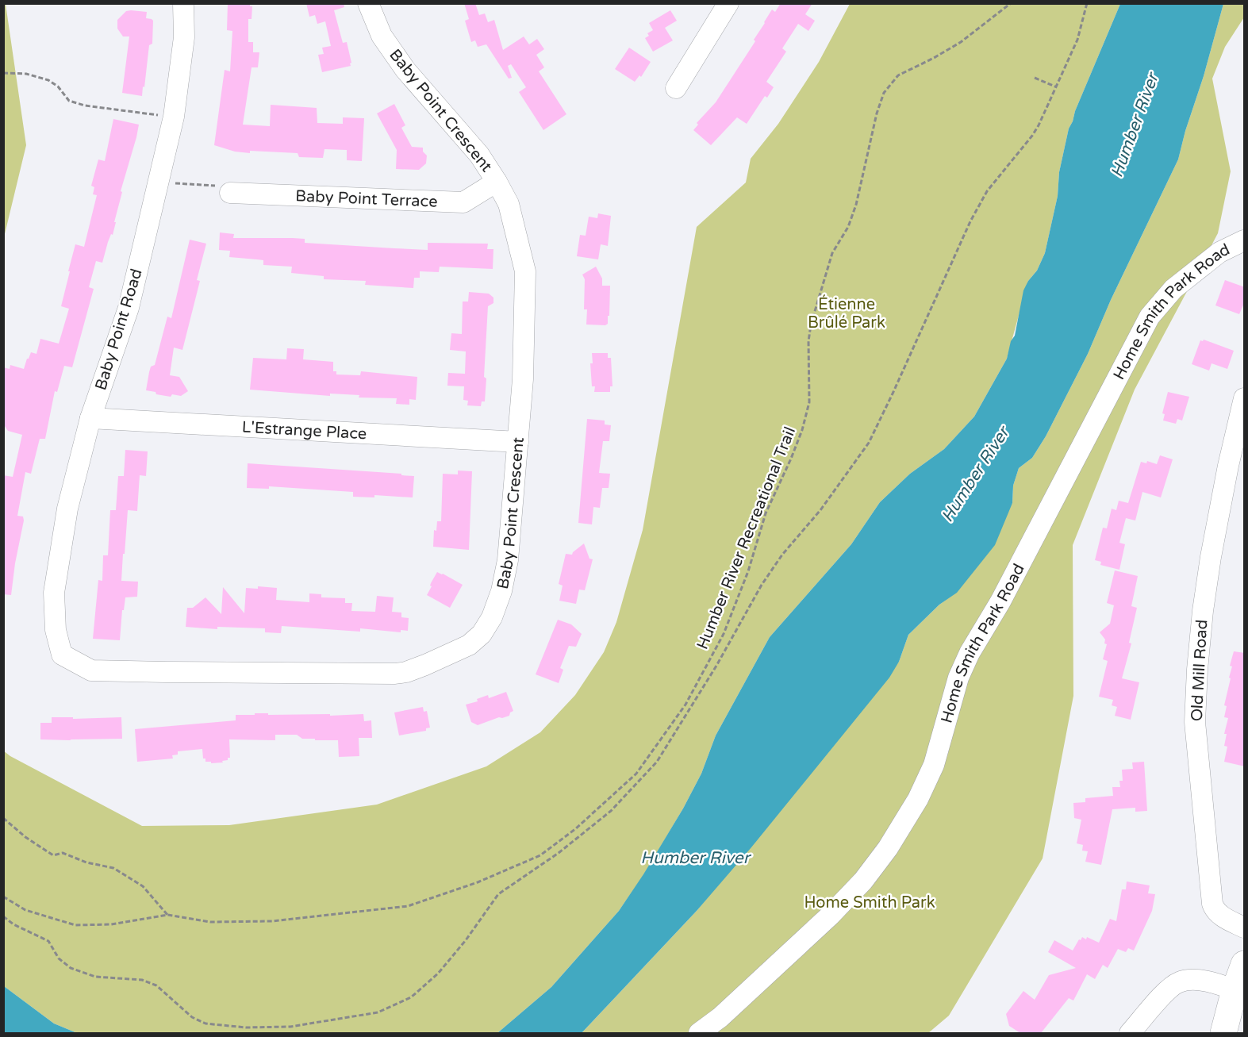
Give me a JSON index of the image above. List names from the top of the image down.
{
  "streets": {
    "street": [
      "Baby Point Crescent",
      "Baby Point Terrace",
      "Home Smith Park Road",
      "Baby Point Road",
      "L'Estrange Place",
      "Old Mill Road"
    ],
    "path": ["Humber River Recreational Trail"]
  },
  "crossings": [
    ["Baby Point Crescent", "Baby Point Terrace"],
    ["Baby Point Crescent", "Baby Point Road"],
    ["Baby Point Crescent", "L'Estrange Place"],
    ["Baby Point Road", "L'Estrange Place"]
  ],
  "water": ["Humber River"],
  "parks": ["Étienne Brûlé Park", "Home Smith Park"]
}
